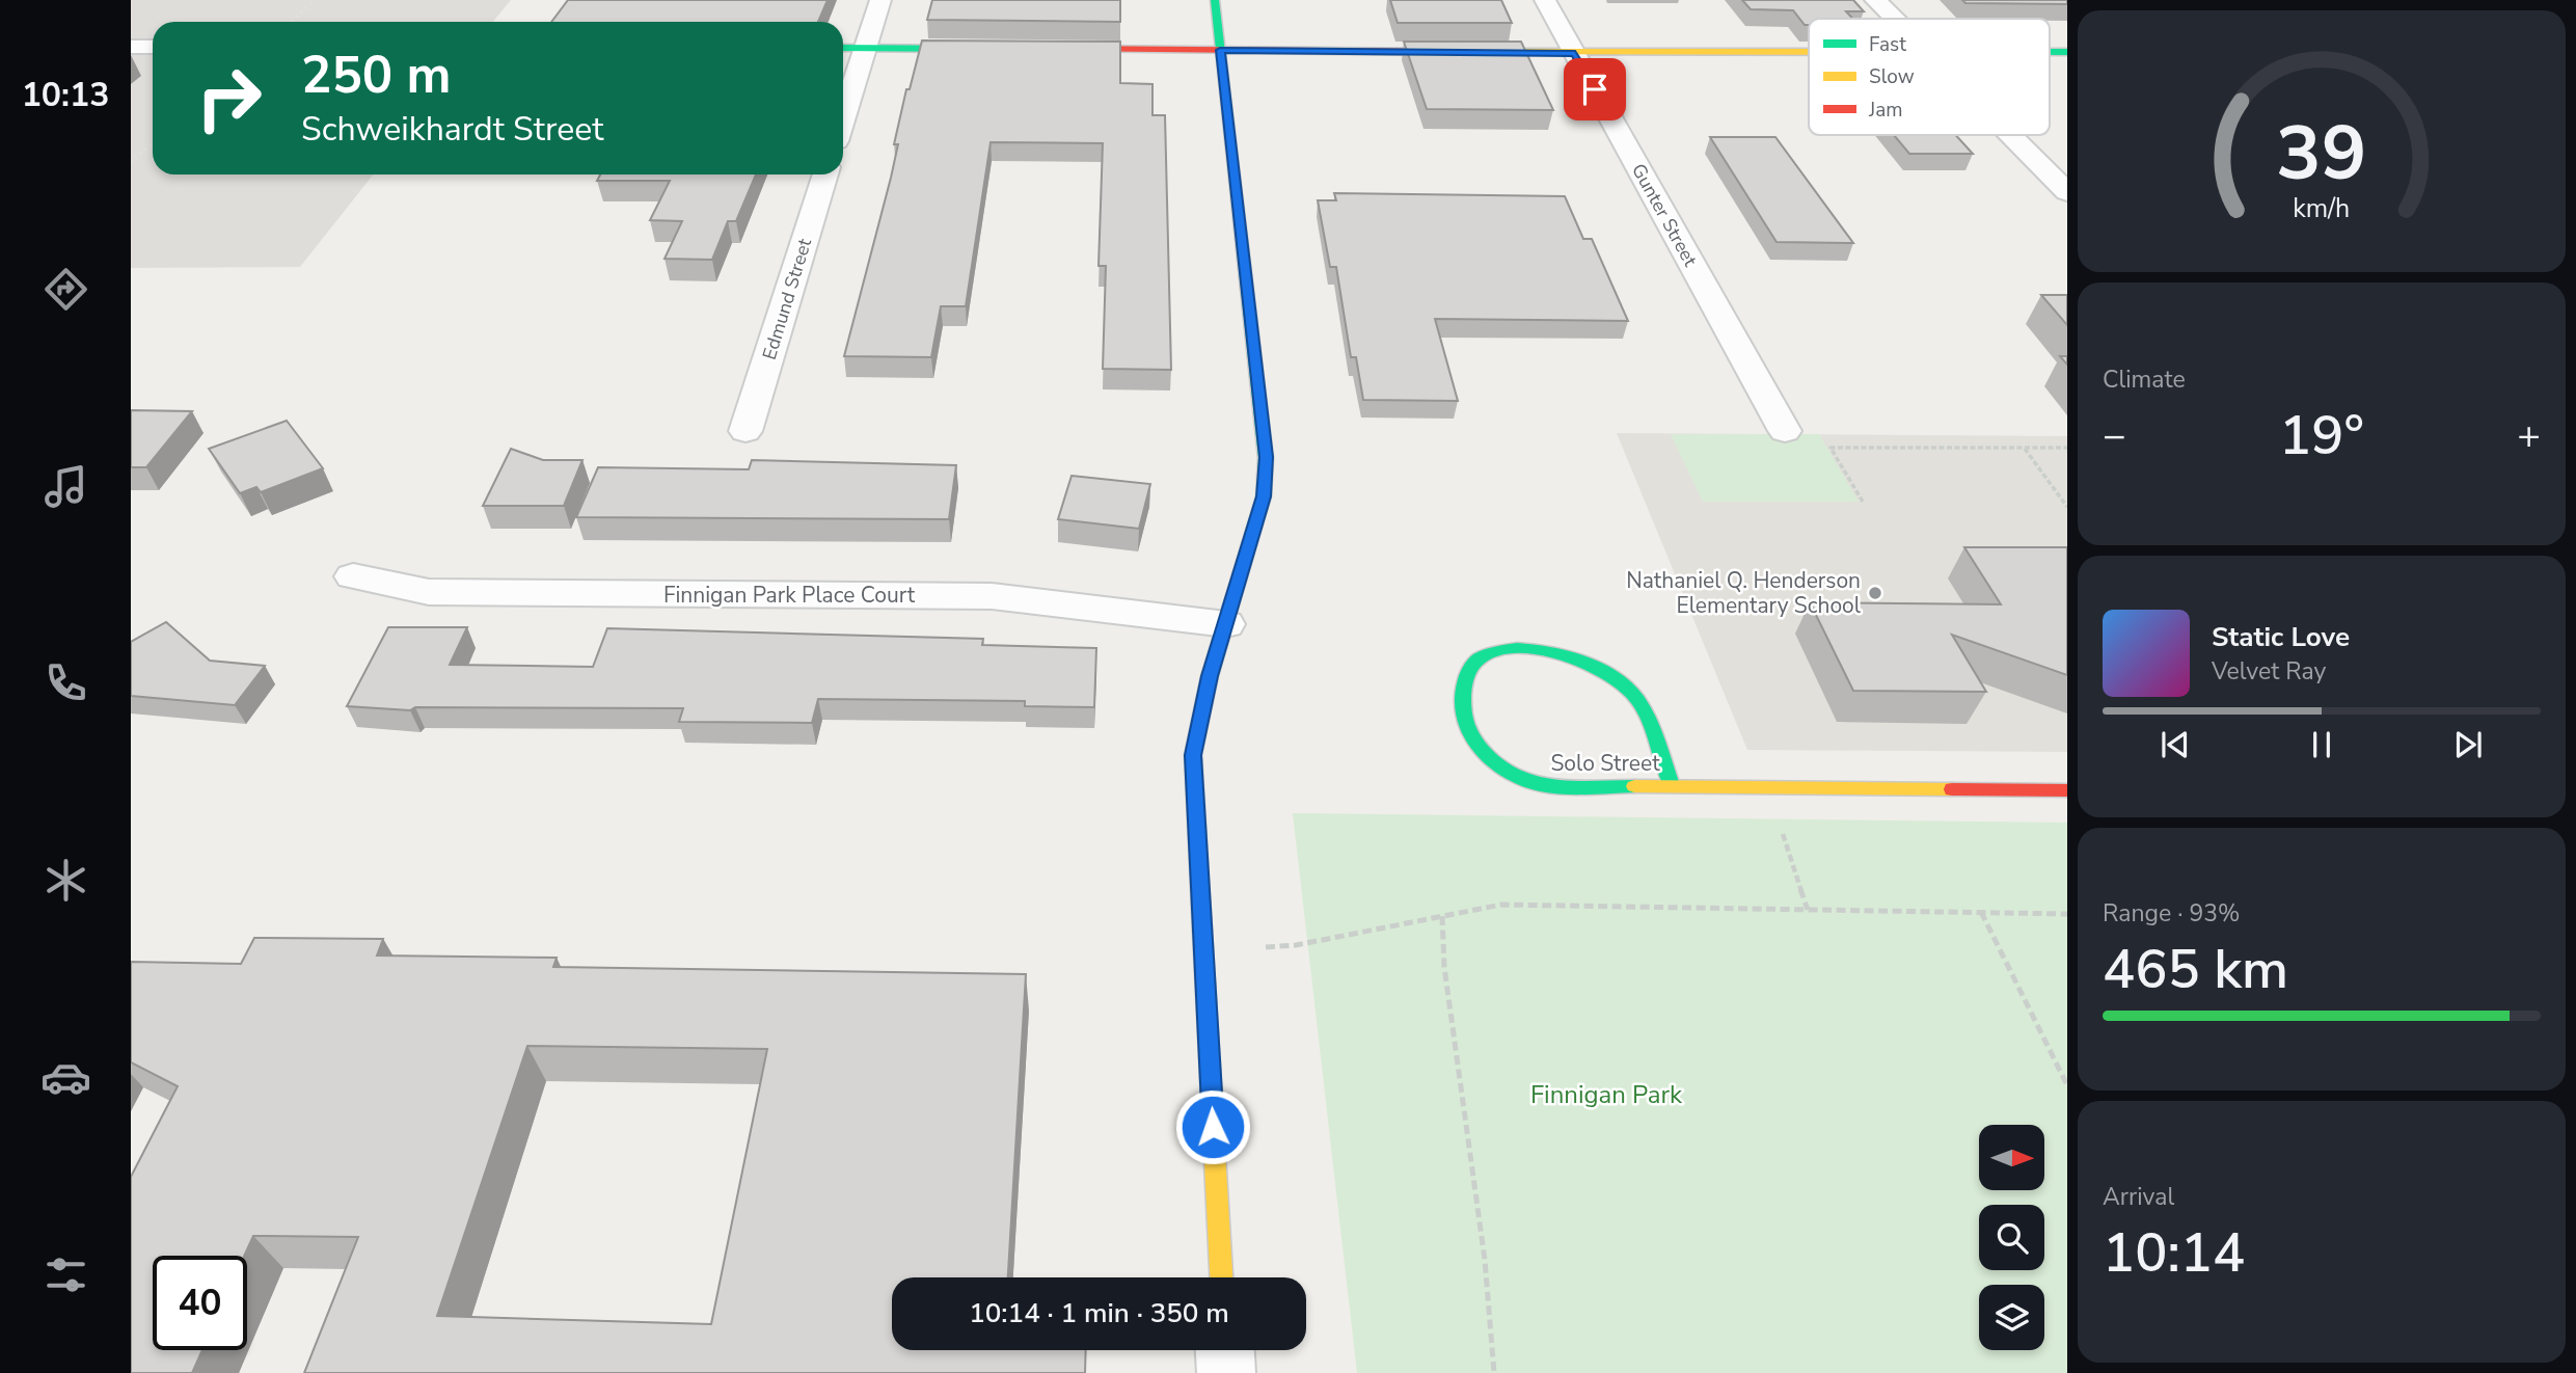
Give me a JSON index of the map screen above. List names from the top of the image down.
{
  "streets": {
    "street": [
      "Gunter Street",
      "Edmund Street",
      "Finnigan Park Place Court",
      "Solo Street"
    ]
  },
  "parks": ["Finnigan Park"],
  "places": ["Nathaniel Q. Henderson Elementary School"],
  "legend": ["Fast", "Slow", "Jam"],
  "north": "right",
  "page": {
    "tabs": "10:13",
    "turn": ["250 m", "Schweikhardt Street"],
    "tile": [
      "Climate",
      ["Range · 93%", "465 km"],
      ["Arrival", "10:14"]
    ],
    "heat": ["−", "19°", "+"],
    "song": ["Static Love", "Velvet Ray"],
    "limit": "40",
    "trip": "10:14 · 1 min · 350 m",
    "gauge": ["39", "km/h"]
  }
}
